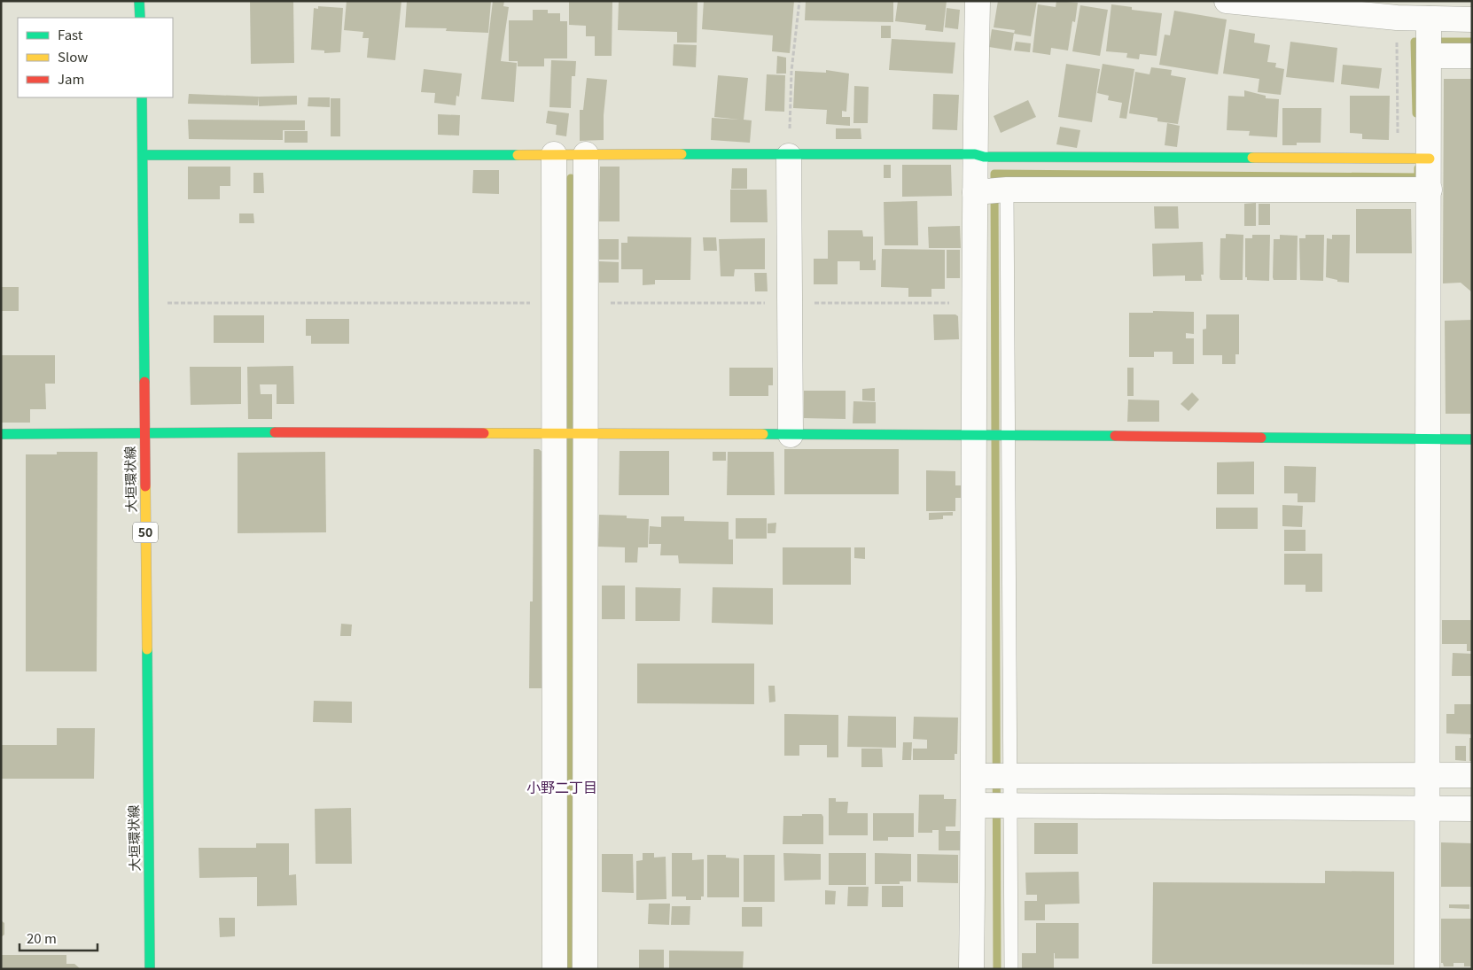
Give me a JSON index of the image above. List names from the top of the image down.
{
  "streets": {
    "street": ["大垣環状線", "50"]
  },
  "districts": ["小野二丁目"],
  "legend": ["Fast", "Slow", "Jam"],
  "scale_bar": "20 m"
}
